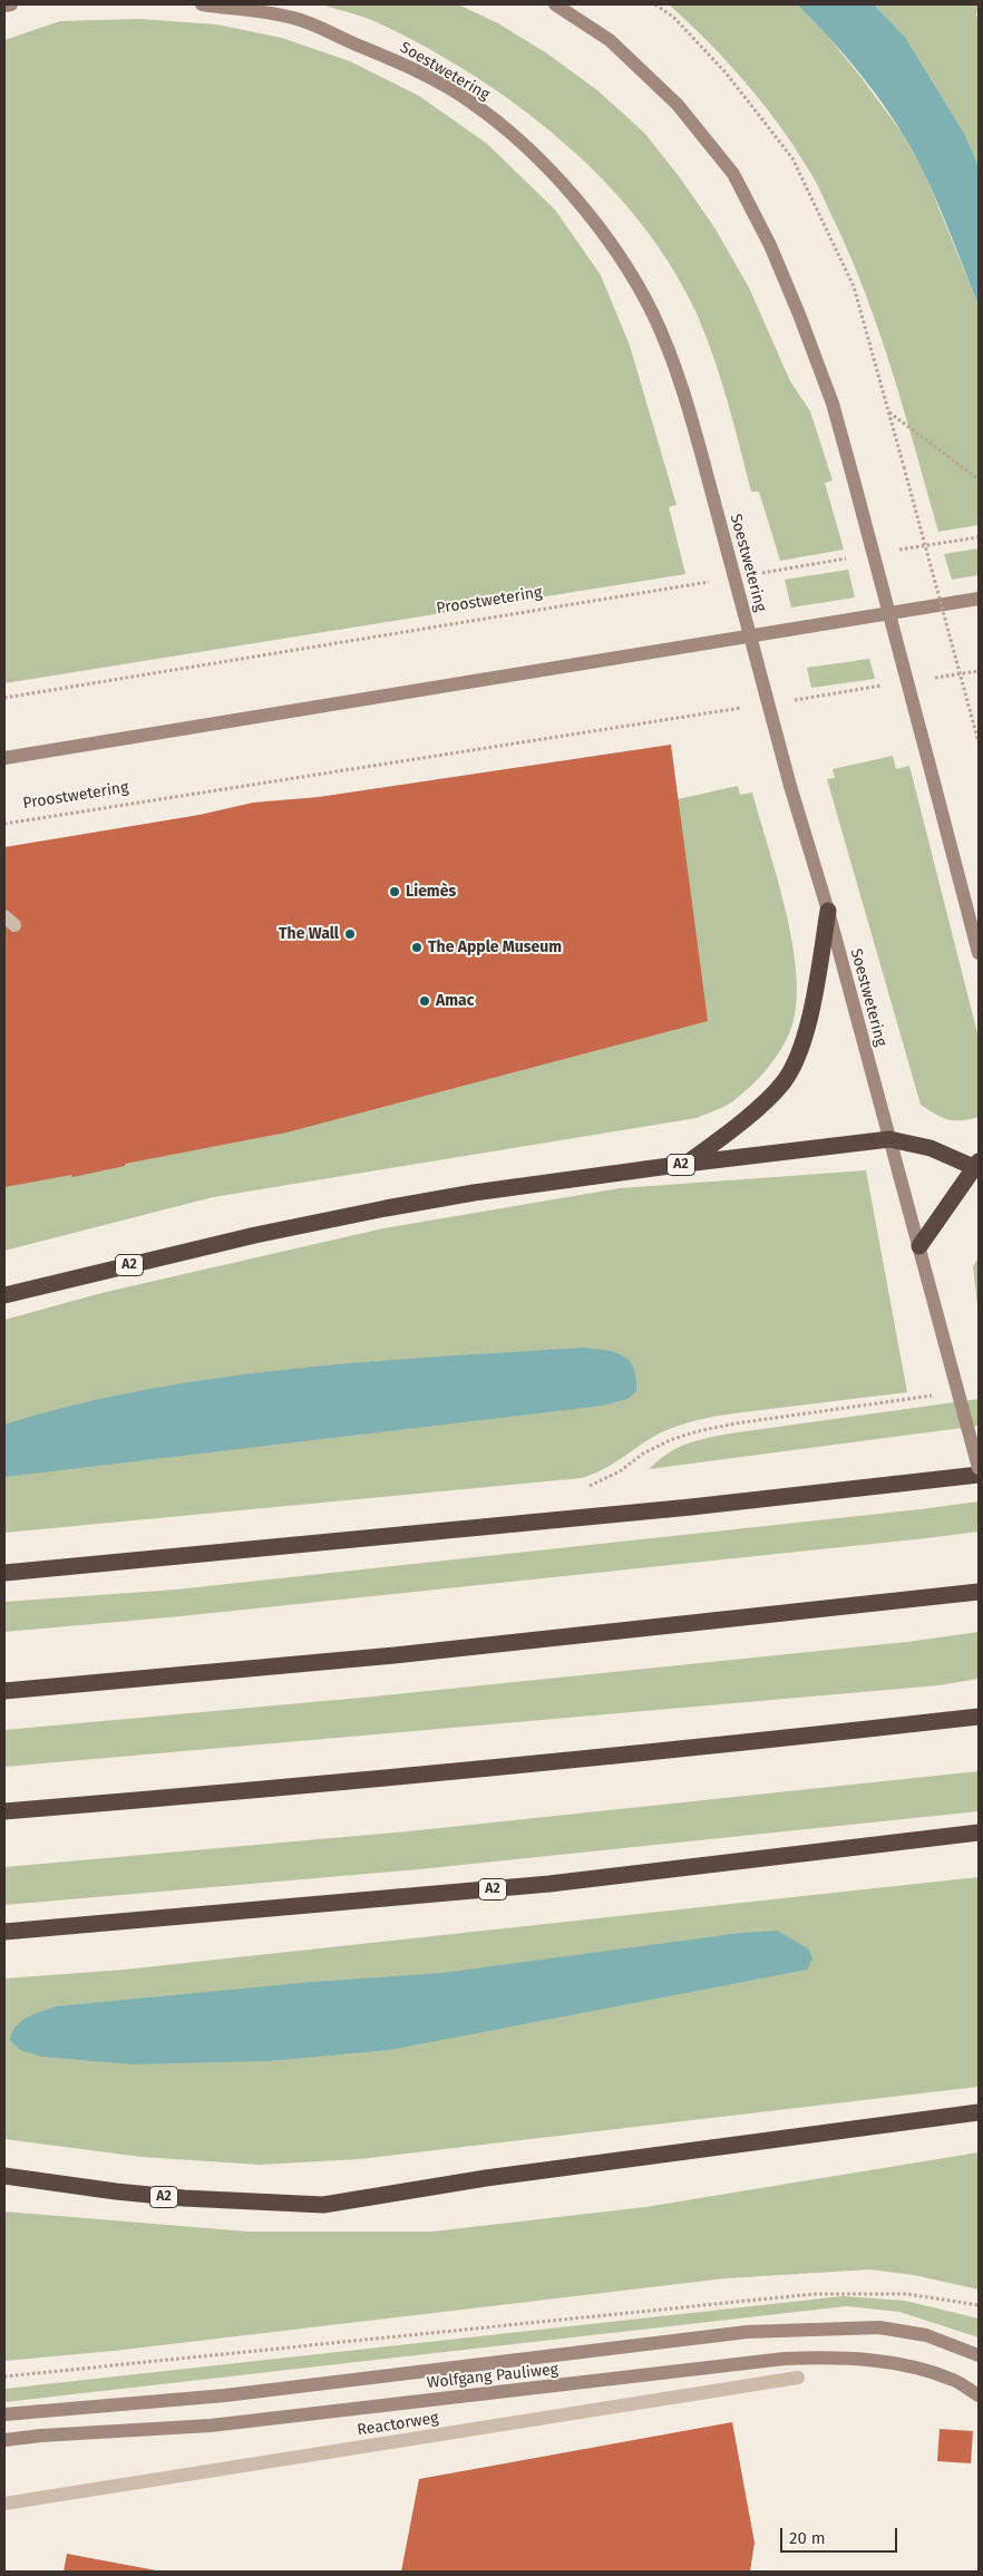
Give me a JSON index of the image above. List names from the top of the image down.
{
  "streets": {
    "highway": ["A2"],
    "main road": ["Soestwetering", "Wolfgang Pauliweg"],
    "street": ["Reactorweg"],
    "path": ["Proostwetering"]
  },
  "crossings": [
    ["Soestwetering", "A2"]
  ],
  "places": [
    "Liemès",
    "The Wall",
    "The Apple Museum",
    "Amac"
  ],
  "scale_bar": "20 m"
}
